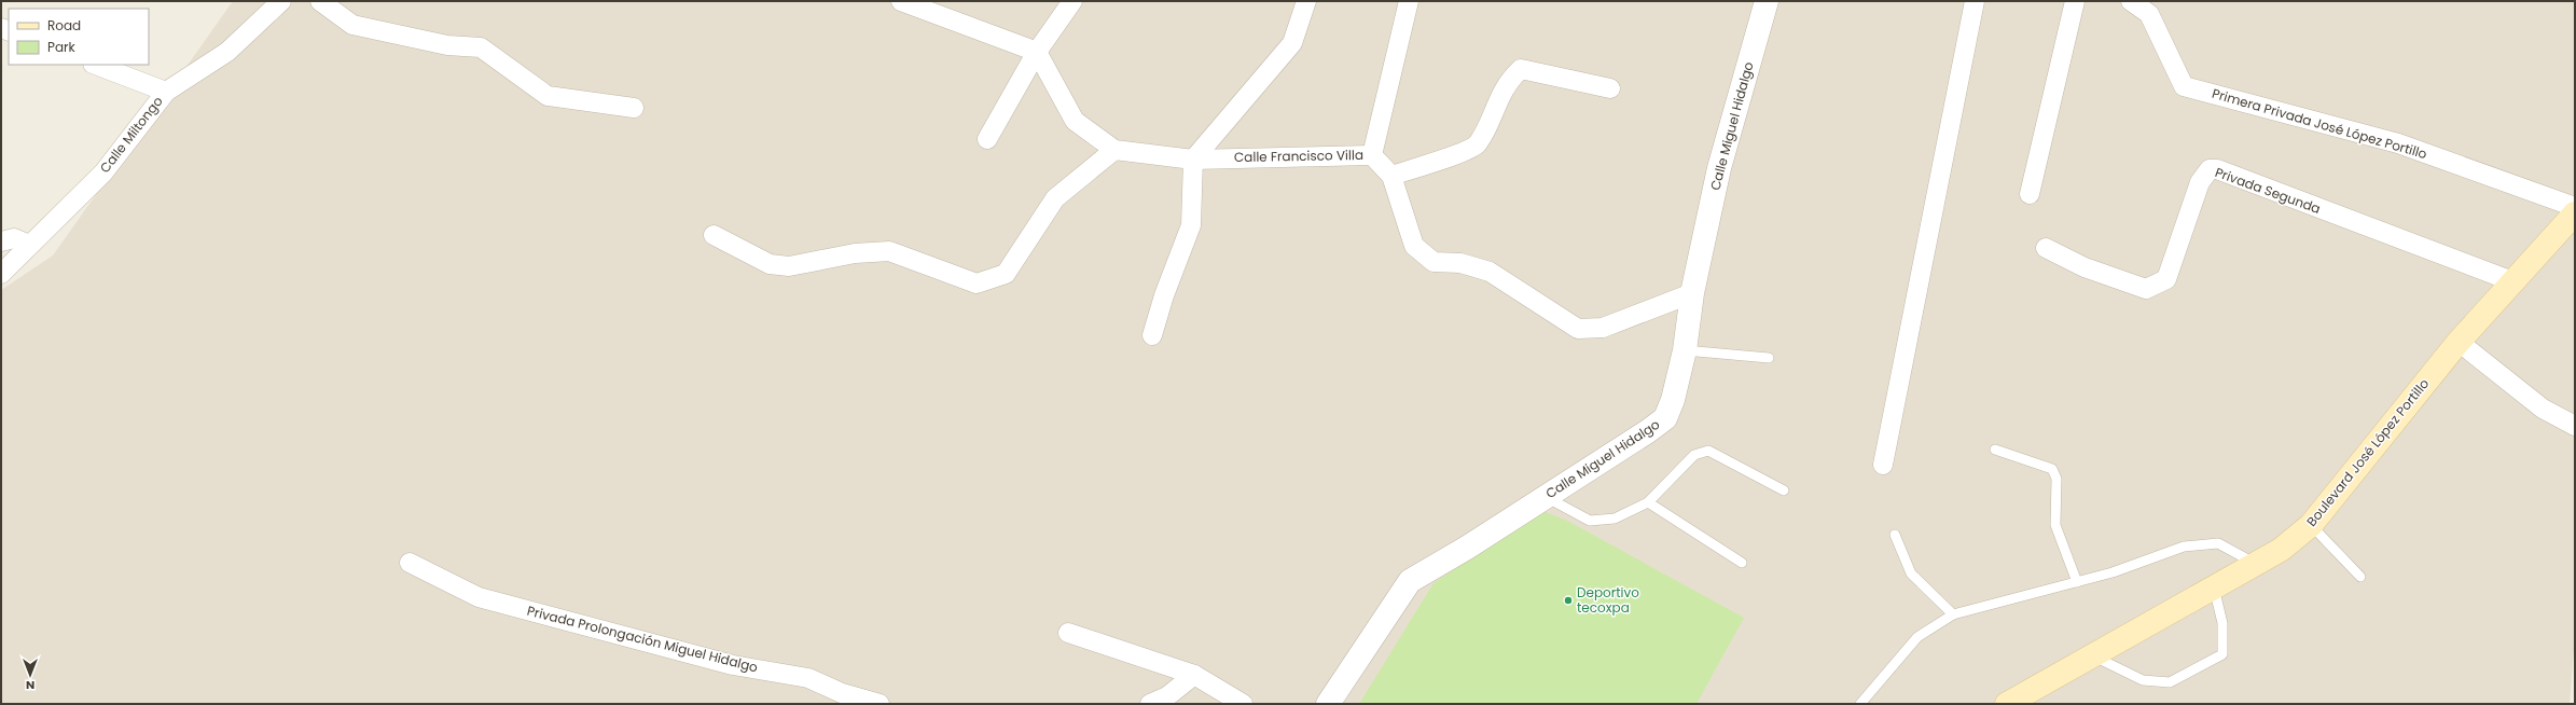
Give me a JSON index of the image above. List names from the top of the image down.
{
  "streets": {
    "main road": ["Boulevard José López Portillo"],
    "street": [
      "Primera Privada José López Portillo",
      "Calle Miguel Hidalgo",
      "Calle Miltongo",
      "Calle Francisco Villa",
      "Privada Segunda",
      "Privada Prolongación Miguel Hidalgo"
    ]
  },
  "crossings": [
    ["Calle Miguel Hidalgo", "Calle Francisco Villa"],
    ["Privada Segunda", "Boulevard José López Portillo"]
  ],
  "places": ["Deportivo tecoxpa"],
  "legend": ["Road", "Park"],
  "north": "bottom"
}
